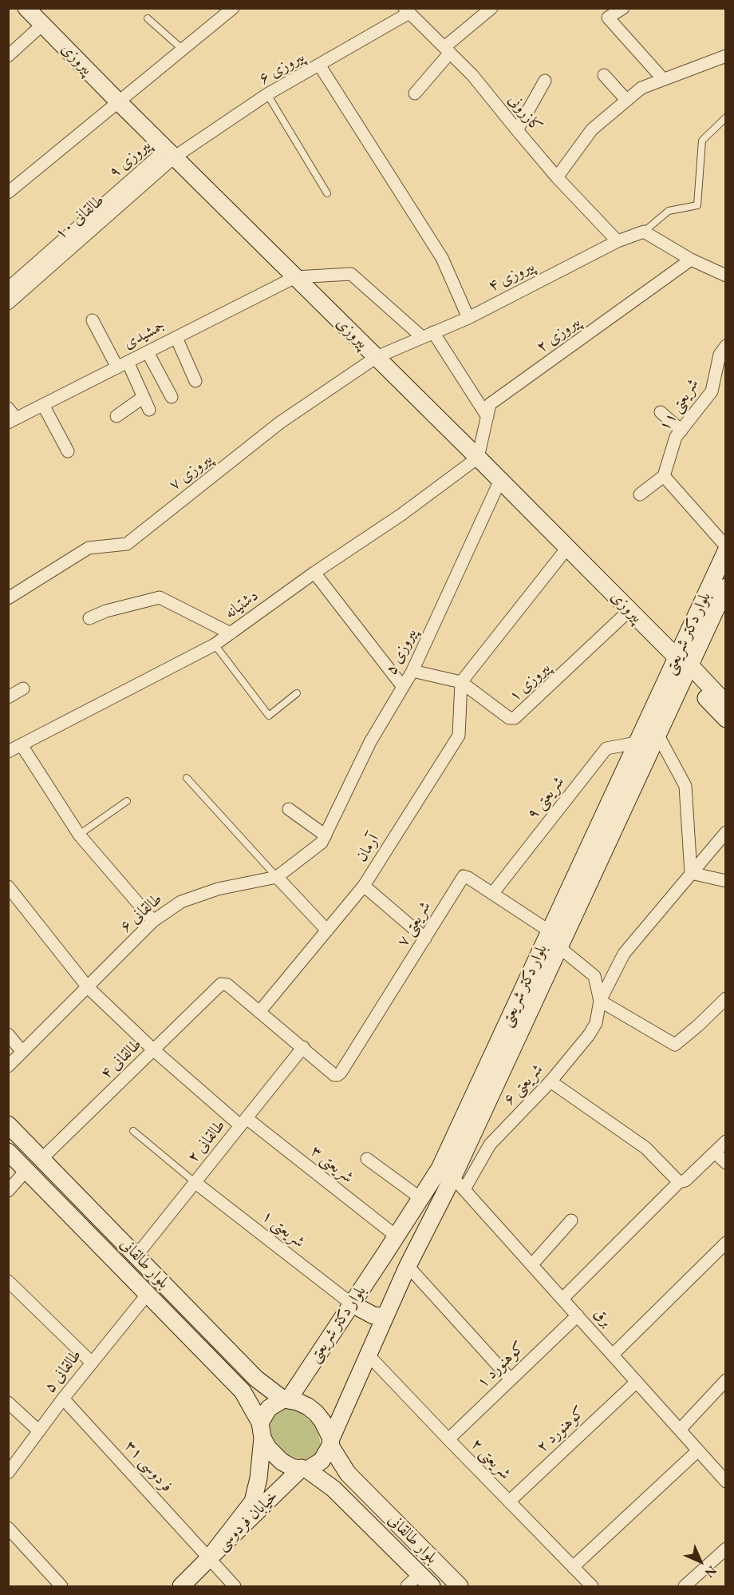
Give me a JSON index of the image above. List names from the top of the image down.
{
  "streets": {
    "street": [
      "پیروزی",
      "پیروزی ۶",
      "کازرونی",
      "پیروزی ۹",
      "طالقانی ۱۰",
      "پیروزی ۴",
      "جمشیدی",
      "پیروزی ۲",
      "شریعتی ۱۱",
      "پیروزی ۷",
      "دشتیانه",
      "بلوار دکتر شریعتی",
      "پیروزی ۵",
      "پیروزی ۱",
      "شریعتی ۹",
      "آرمان",
      "طالقانی ۶",
      "شریعتی ۷",
      "طالقانی ۴",
      "شریعتی ۶",
      "طالقانی ۲",
      "شریعتی ۳",
      "شریعتی ۱",
      "بلوار طالقانی",
      "برق",
      "کوهنورد ۱",
      "طالقانی ۵",
      "کوهنورد ۲",
      "شریعتی ۲",
      "فردوسی ۳۱",
      "خیابان فردوسی"
    ]
  },
  "crossings": [
    ["پیروزی", "پیروزی ۶"],
    ["پیروزی", "پیروزی ۹"],
    ["پیروزی", "طالقانی ۱۰"],
    ["پیروزی", "پیروزی ۴"],
    ["پیروزی", "جمشیدی"],
    ["پیروزی", "پیروزی ۲"],
    ["پیروزی", "پیروزی ۷"],
    ["پیروزی", "دشتیانه"],
    ["پیروزی", "بلوار دکتر شریعتی"],
    ["پیروزی", "پیروزی ۵"],
    ["پیروزی", "پیروزی ۱"],
    ["پیروزی ۶", "کازرونی"],
    ["پیروزی ۶", "پیروزی ۹"],
    ["پیروزی ۶", "طالقانی ۱۰"],
    ["کازرونی", "پیروزی ۴"],
    ["پیروزی ۹", "طالقانی ۱۰"],
    ["پیروزی ۴", "پیروزی ۷"],
    ["پیروزی ۲", "دشتیانه"],
    ["بلوار دکتر شریعتی", "شریعتی ۹"],
    ["بلوار دکتر شریعتی", "شریعتی ۷"],
    ["بلوار دکتر شریعتی", "شریعتی ۳"],
    ["بلوار دکتر شریعتی", "شریعتی ۱"],
    ["بلوار دکتر شریعتی", "بلوار طالقانی"],
    ["بلوار دکتر شریعتی", "برق"],
    ["بلوار دکتر شریعتی", "شریعتی ۲"],
    ["بلوار دکتر شریعتی", "خیابان فردوسی"],
    ["پیروزی ۵", "پیروزی ۱"],
    ["پیروزی ۵", "طالقانی ۶"],
    ["پیروزی ۱", "آرمان"],
    ["شریعتی ۹", "شریعتی ۷"],
    ["آرمان", "طالقانی ۴"],
    ["طالقانی ۶", "شریعتی ۳"],
    ["شریعتی ۷", "طالقانی ۲"],
    ["طالقانی ۴", "شریعتی ۳"],
    ["طالقانی ۴", "بلوار طالقانی"],
    ["شریعتی ۶", "برق"],
    ["طالقانی ۲", "شریعتی ۳"],
    ["طالقانی ۲", "شریعتی ۱"],
    ["طالقانی ۲", "بلوار طالقانی"],
    ["بلوار طالقانی", "طالقانی ۵"],
    ["بلوار طالقانی", "خیابان فردوسی"],
    ["برق", "کوهنورد ۱"],
    ["برق", "کوهنورد ۲"],
    ["کوهنورد ۱", "شریعتی ۲"],
    ["طالقانی ۵", "فردوسی ۳۱"],
    ["کوهنورد ۲", "شریعتی ۲"],
    ["فردوسی ۳۱", "خیابان فردوسی"]
  ],
  "north": "bottom right"
}
